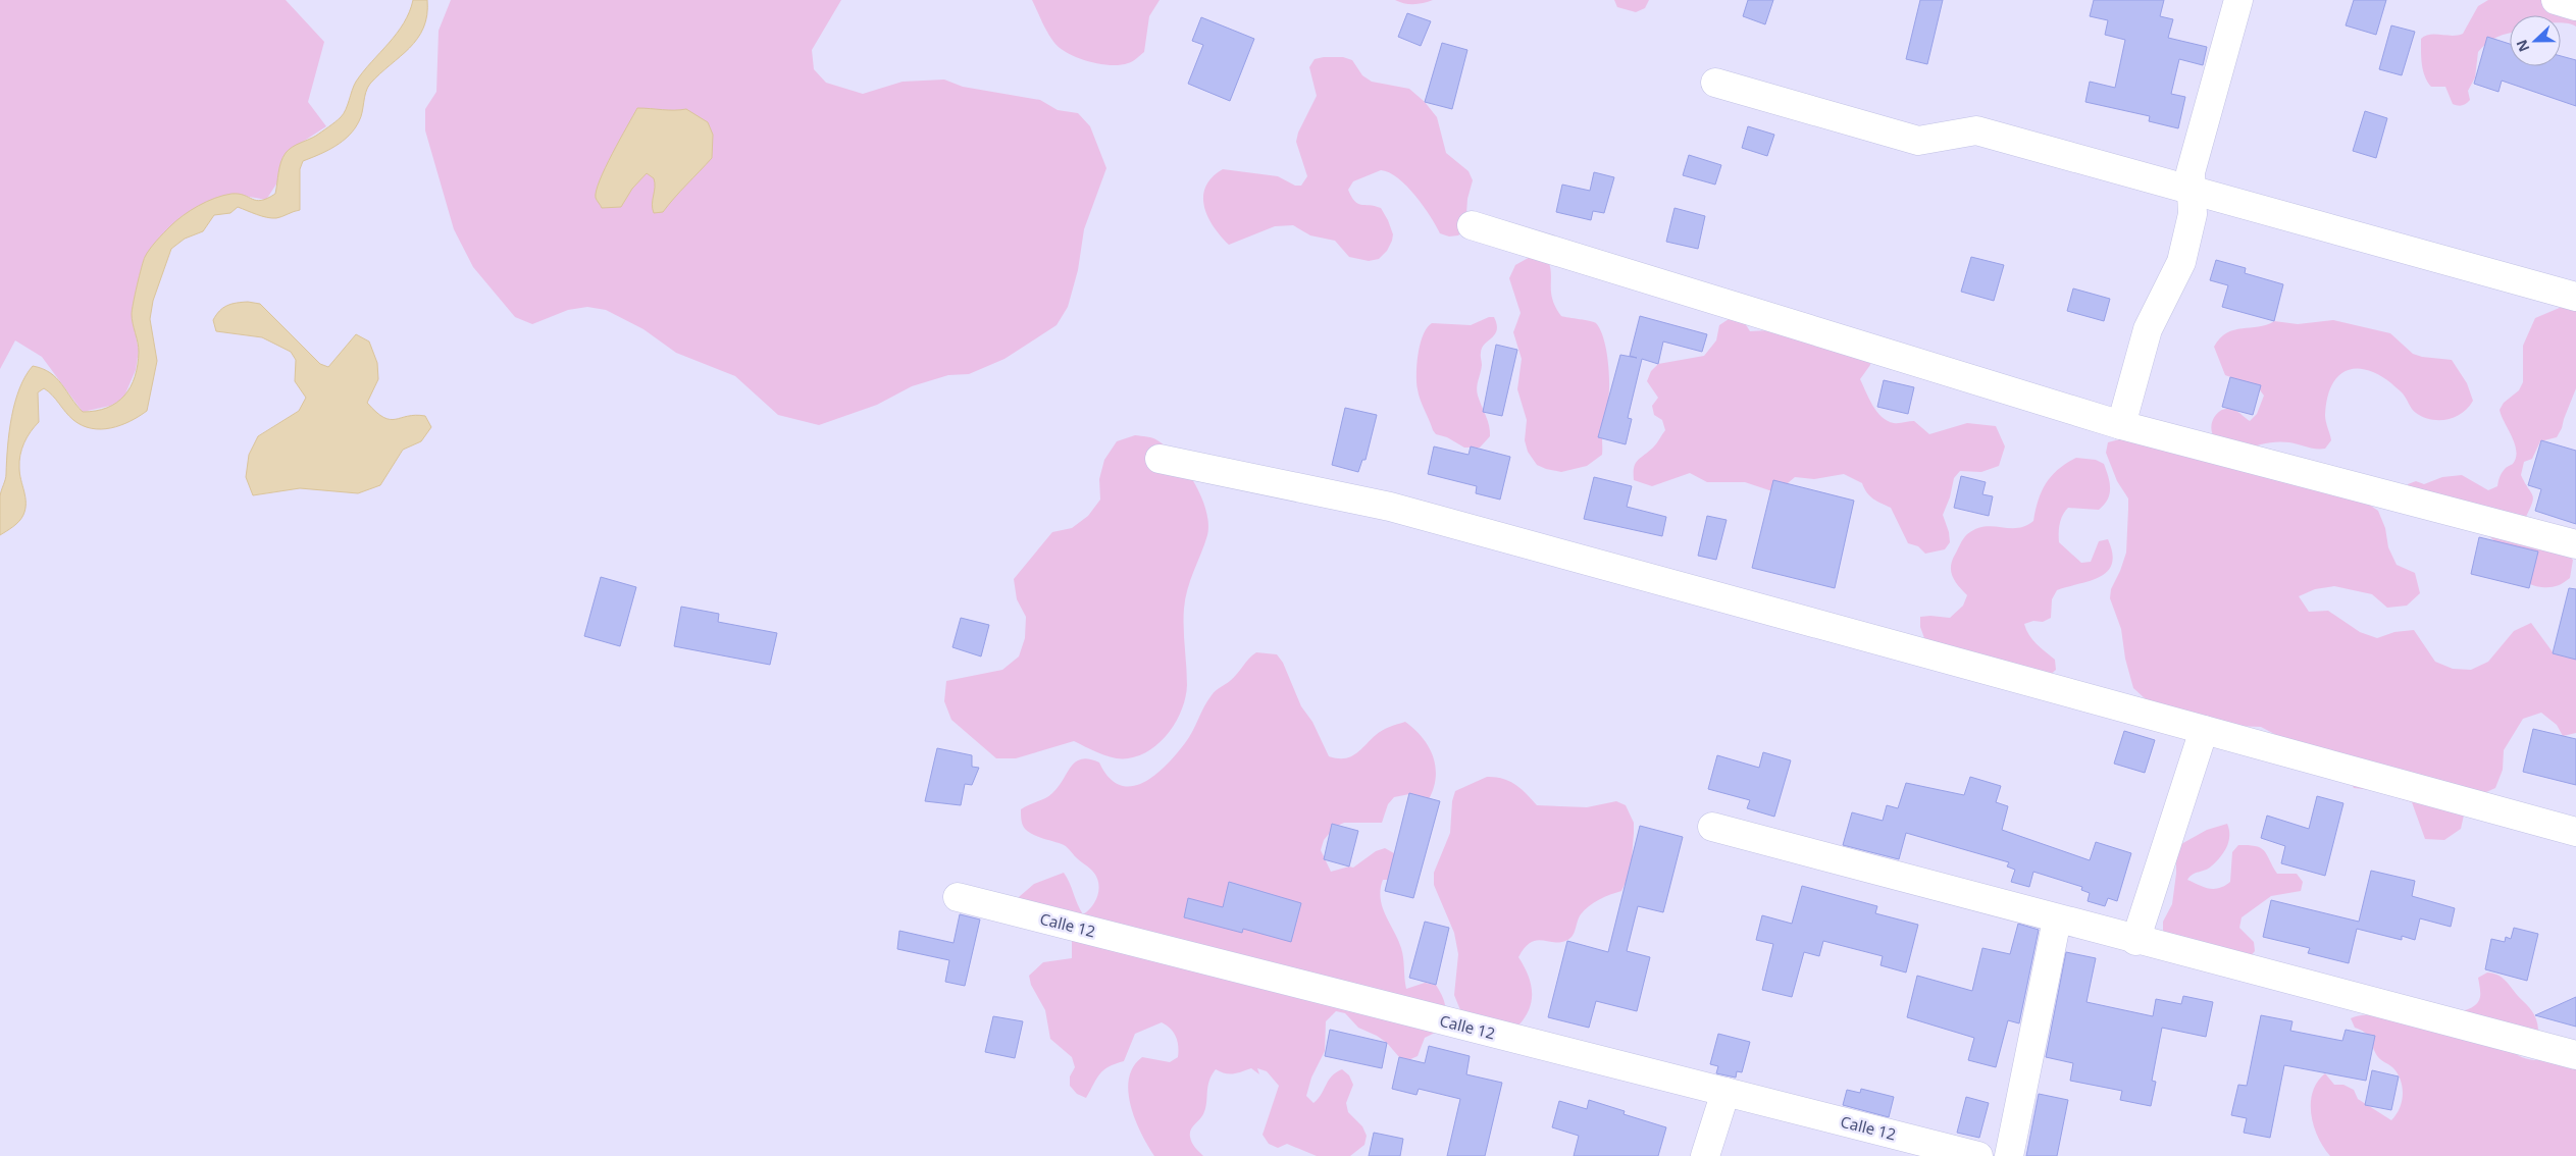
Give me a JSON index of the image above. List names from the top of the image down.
{
  "streets": {
    "street": ["Calle 12"]
  },
  "north": "left"
}
